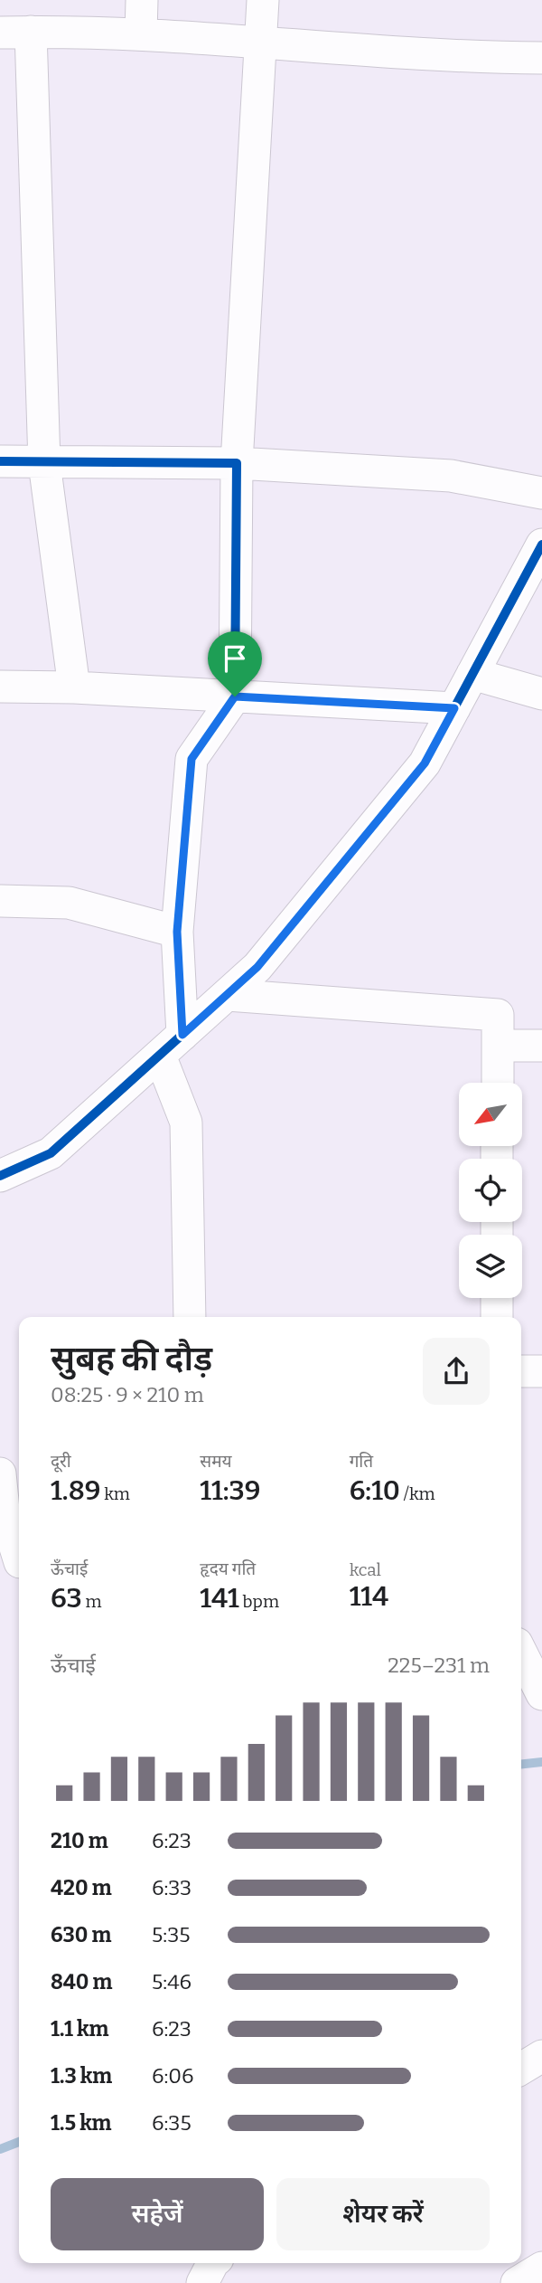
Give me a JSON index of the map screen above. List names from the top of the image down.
{
  "north": "bottom left",
  "page": {
    "heading": ["सुबह की दौड़", "08:25 · 9 × 210 m"],
    "stats": [
      ["दूरी", "1.89 km"],
      ["समय", "11:39"],
      ["गति", "6:10 /km"],
      ["ऊँचाई", "63 m"],
      ["हृदय गति", "141 bpm"],
      ["kcal", "114"]
    ],
    "chart": ["ऊँचाई", "225–231 m"],
    "list": [
      {
        "name": "210 m",
        "note": "6:23"
      },
      {
        "name": "420 m",
        "note": "6:33"
      },
      {
        "name": "630 m",
        "note": "5:35"
      },
      {
        "name": "840 m",
        "note": "5:46"
      },
      {
        "name": "1.1 km",
        "note": "6:23"
      },
      {
        "name": "1.3 km",
        "note": "6:06"
      },
      {
        "name": "1.5 km",
        "note": "6:35"
      }
    ],
    "buttons": ["सहेजें", "शेयर करें"]
  }
}
